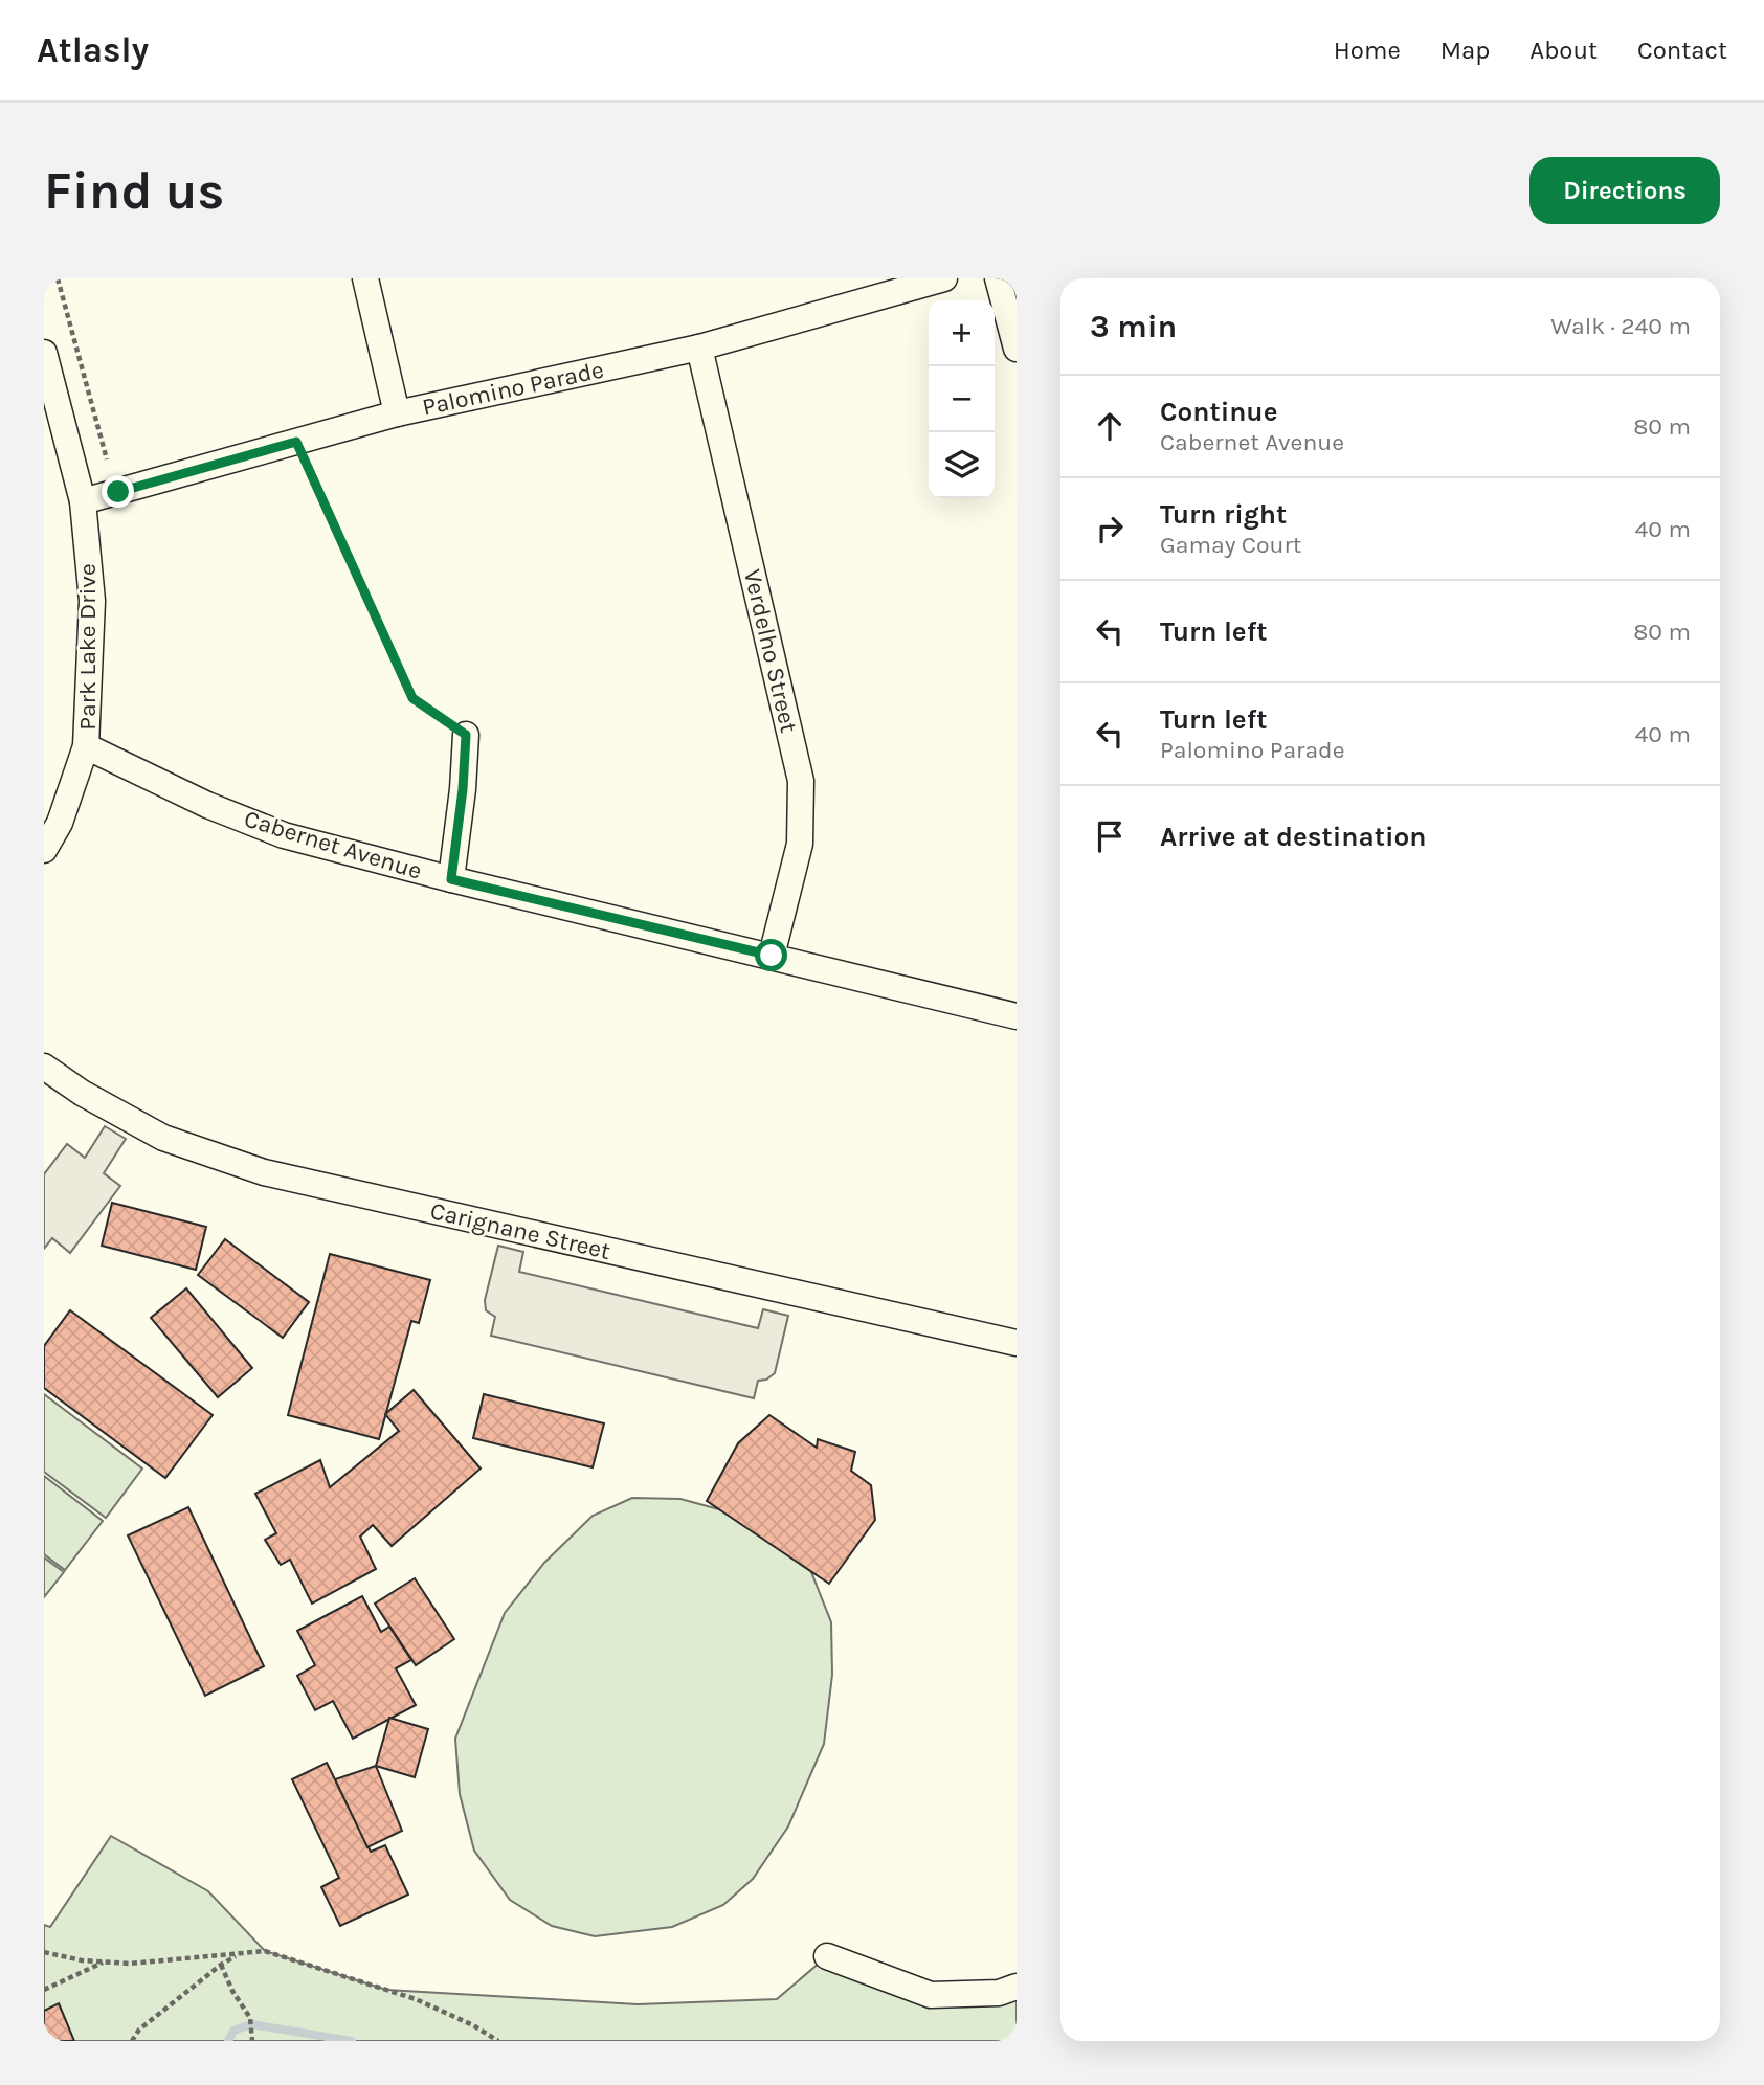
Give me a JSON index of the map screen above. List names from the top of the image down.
{
  "streets": {
    "street": [
      "Palomino Parade",
      "Park Lake Drive",
      "Verdelho Street",
      "Cabernet Avenue",
      "Carignane Street"
    ]
  },
  "crossings": [
    ["Palomino Parade", "Park Lake Drive"],
    ["Palomino Parade", "Verdelho Street"],
    ["Park Lake Drive", "Cabernet Avenue"],
    ["Verdelho Street", "Cabernet Avenue"]
  ],
  "page": {
    "header": "Atlasly",
    "nav": [
      "Home",
      "Map",
      "About",
      "Contact"
    ],
    "buttons": "Directions",
    "title": "Find us",
    "heading": ["3 min", "Walk · 240 m"],
    "map_buttons": ["+", "−"],
    "list": [
      ["Continue", "Cabernet Avenue", "80 m"],
      ["Turn right", "Gamay Court", "40 m"],
      ["Turn left", "80 m"],
      ["Turn left", "Palomino Parade", "40 m"],
      "Arrive at destination"
    ]
  }
}
